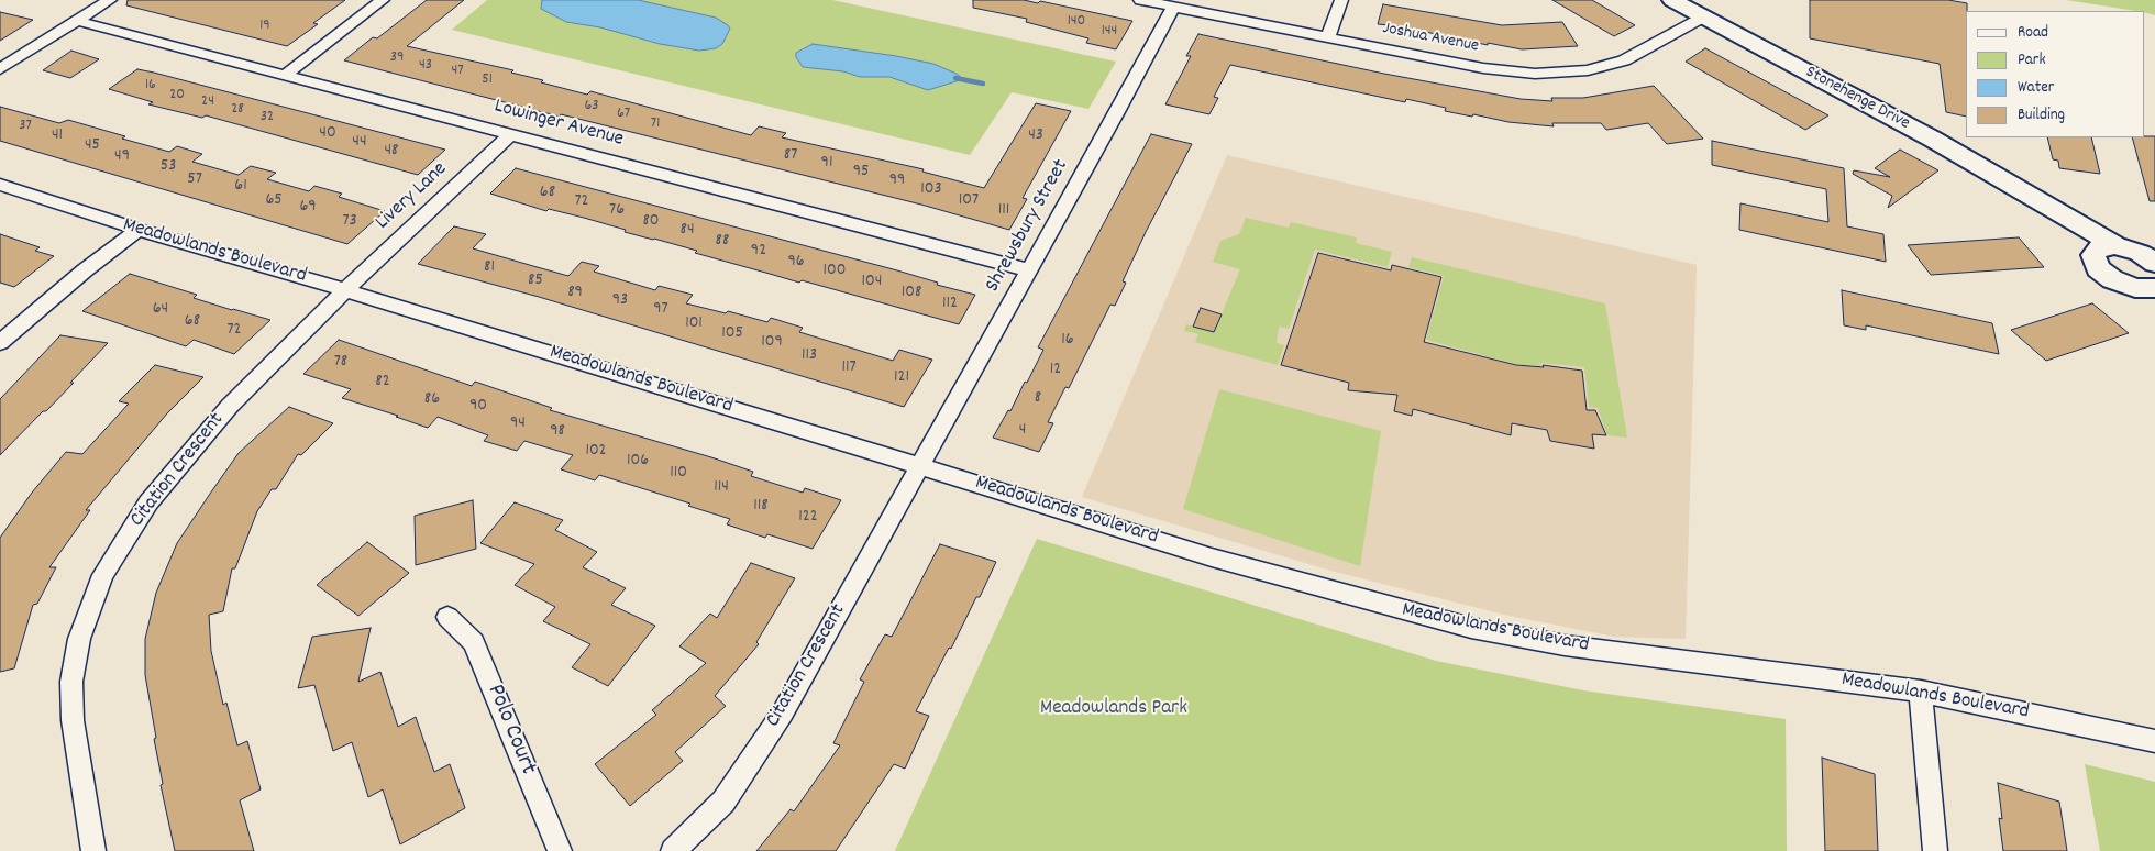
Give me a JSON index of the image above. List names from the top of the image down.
{
  "streets": {
    "street": [
      "Joshua Avenue",
      "Stonehenge Drive",
      "Lowinger Avenue",
      "Livery Lane",
      "Shrewsbury Street",
      "Meadowlands Boulevard",
      "Citation Crescent",
      "Polo Court"
    ]
  },
  "crossings": [
    ["Joshua Avenue", "Stonehenge Drive"],
    ["Joshua Avenue", "Shrewsbury Street"],
    ["Lowinger Avenue", "Livery Lane"],
    ["Lowinger Avenue", "Shrewsbury Street"],
    ["Livery Lane", "Meadowlands Boulevard"],
    ["Livery Lane", "Citation Crescent"],
    ["Shrewsbury Street", "Meadowlands Boulevard"],
    ["Shrewsbury Street", "Citation Crescent"],
    ["Meadowlands Boulevard", "Citation Crescent"]
  ],
  "parks": ["Meadowlands Park"],
  "house_numbers": [
    "140",
    "19",
    "144",
    "39",
    "43",
    "47",
    "51",
    "16",
    "20",
    "24",
    "63",
    "28",
    "67",
    "32",
    "71",
    "37",
    "40",
    "41",
    "43",
    "44",
    "45",
    "48",
    "87",
    "49",
    "91",
    "53",
    "95",
    "57",
    "99",
    "61",
    "103",
    "68",
    "65",
    "107",
    "72",
    "69",
    "76",
    "111",
    "73",
    "80",
    "84",
    "88",
    "92",
    "96",
    "81",
    "100",
    "85",
    "104",
    "89",
    "108",
    "93",
    "112",
    "64",
    "97",
    "68",
    "101",
    "72",
    "105",
    "16",
    "109",
    "113",
    "78",
    "117",
    "12",
    "121",
    "82",
    "8",
    "86",
    "90",
    "94",
    "4",
    "98",
    "102",
    "106",
    "110",
    "114",
    "118",
    "122"
  ],
  "legend": [
    "Road",
    "Park",
    "Water",
    "Building"
  ]
}
